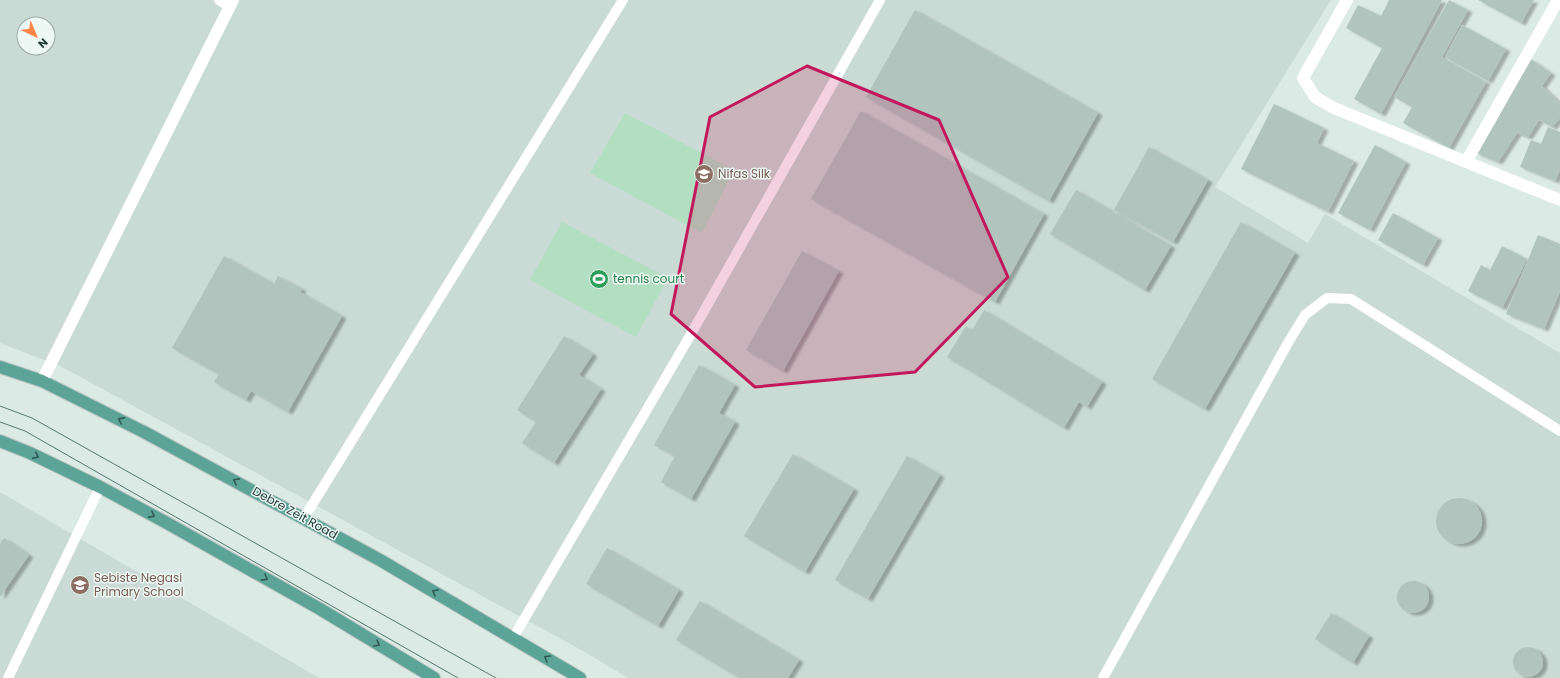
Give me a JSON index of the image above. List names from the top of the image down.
{
  "streets": {
    "main road": ["Debre Zeit Road"]
  },
  "places": {
    "school or university": ["Nifas Silk", "Sebiste Negasi Primary School"],
    "sports": ["tennis court"]
  },
  "north": "bottom right"
}
